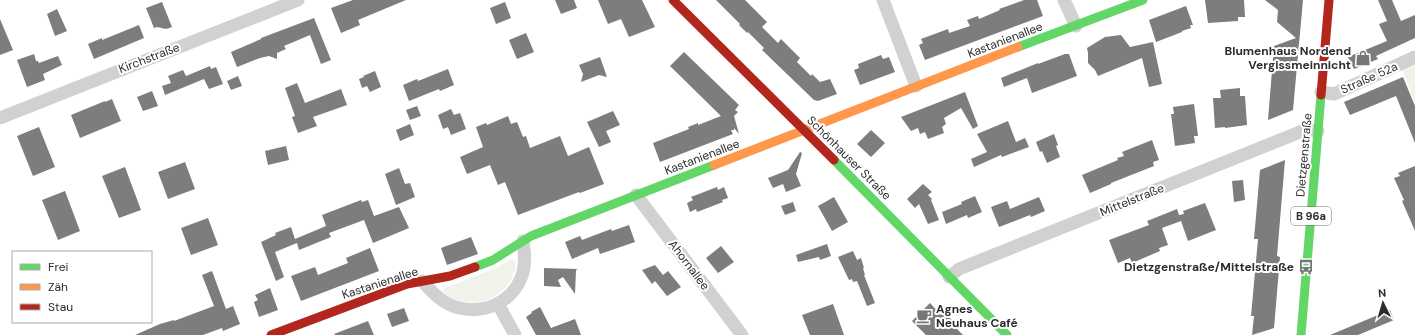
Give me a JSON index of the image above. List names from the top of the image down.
{
  "streets": {
    "street": [
      "Kastanienallee",
      "Kirchstraße",
      "Straße 52a",
      "Dietzgenstraße",
      "Schönhauser Straße",
      "Mittelstraße",
      "B 96a",
      "Ahornallee"
    ]
  },
  "crossings": [
    ["Kastanienallee", "Schönhauser Straße"],
    ["Kastanienallee", "Ahornallee"],
    ["Straße 52a", "Dietzgenstraße"],
    ["Dietzgenstraße", "Mittelstraße"],
    ["Schönhauser Straße", "Mittelstraße"]
  ],
  "places": {
    "shop": ["Blumenhaus Nordend Vergissmeinnicht"],
    "bus stop": ["Dietzgenstraße/Mittelstraße"],
    "cafe": ["Agnes Neuhaus Café"]
  },
  "legend": ["Frei", "Zäh", "Stau"],
  "north": "top"
}
